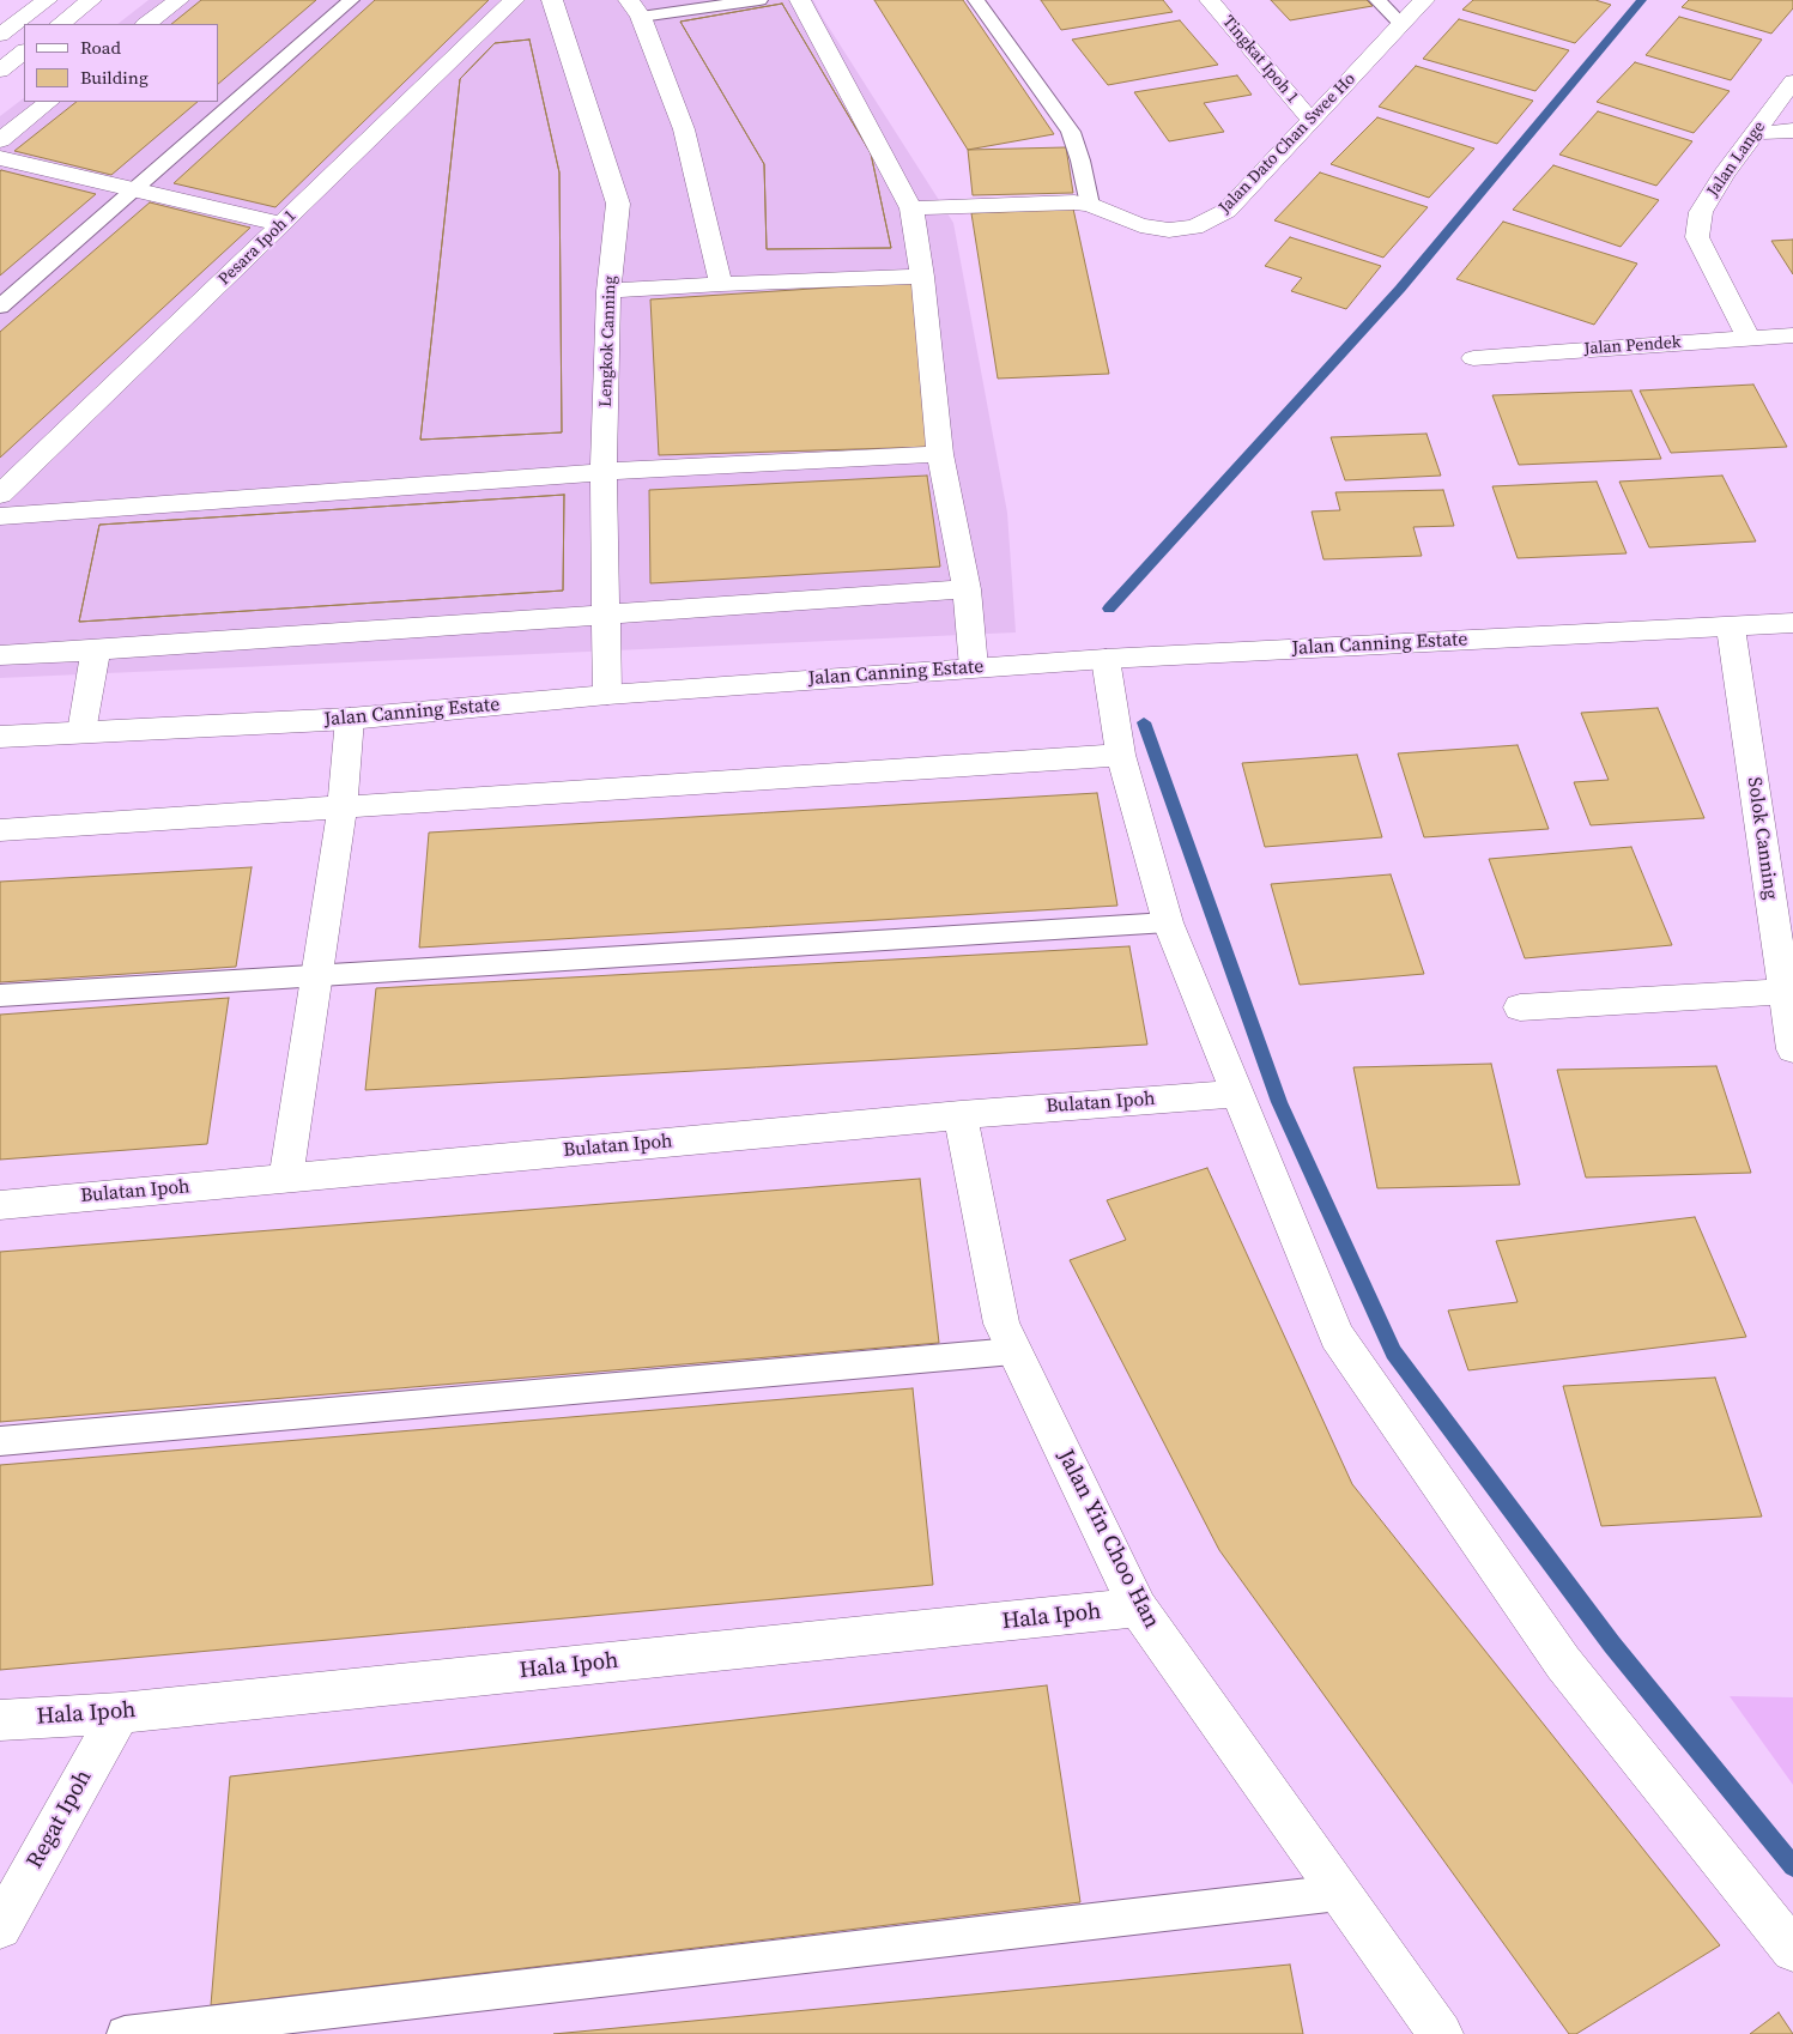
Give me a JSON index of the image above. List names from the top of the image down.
{
  "streets": {
    "street": [
      "Tingkat Ipoh 1",
      "Jalan Dato Chan Swee Ho",
      "Jalan Lange",
      "Pesara Ipoh 1",
      "Lengkok Canning",
      "Jalan Pendek",
      "Jalan Canning Estate",
      "Solok Canning",
      "Bulatan Ipoh",
      "Jalan Yin Choo Han",
      "Hala Ipoh",
      "Regat Ipoh"
    ]
  },
  "crossings": [
    ["Tingkat Ipoh 1", "Jalan Dato Chan Swee Ho"],
    ["Jalan Lange", "Jalan Pendek"],
    ["Lengkok Canning", "Jalan Canning Estate"],
    ["Jalan Canning Estate", "Solok Canning"],
    ["Bulatan Ipoh", "Jalan Yin Choo Han"],
    ["Jalan Yin Choo Han", "Hala Ipoh"],
    ["Hala Ipoh", "Regat Ipoh"]
  ],
  "legend": ["Road", "Building"]
}
